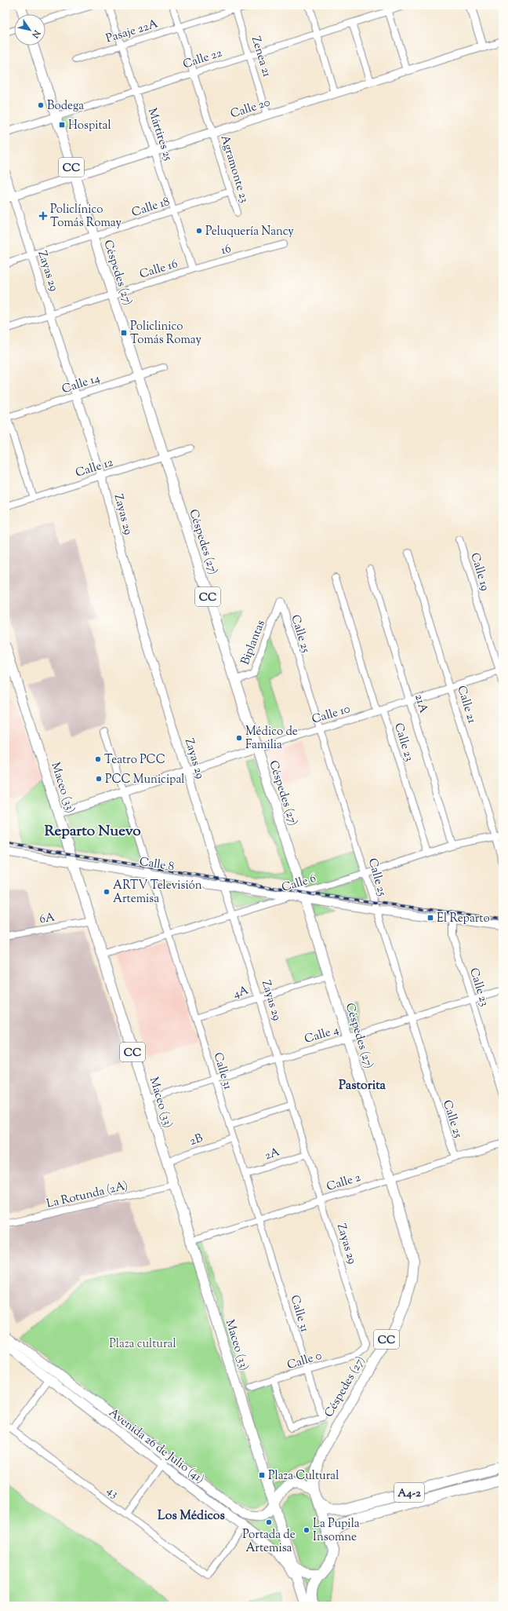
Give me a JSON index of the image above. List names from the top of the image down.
{
  "streets": {
    "highway": ["A4-2"],
    "main road": [
      "CC",
      "Céspedes (27)",
      "Maceo (33)",
      "Avenida 26 de Julio (41)"
    ],
    "street": [
      "Pasaje 22A",
      "Zenea 21",
      "Calle 22",
      "Calle 20",
      "Mártires 25",
      "Agramonte 23",
      "Calle 18",
      "16",
      "Calle 16",
      "Zayas 29",
      "Calle 14",
      "Calle 12",
      "Calle 19",
      "Calle 25",
      "Biplantas",
      "21A",
      "Calle 21",
      "Calle 10",
      "Calle 23",
      "Calle 8",
      "Calle 6",
      "6A",
      "4A",
      "Calle 4",
      "Calle 31",
      "2B",
      "2A",
      "Calle 2",
      "La Rotunda (2A)",
      "Calle 0",
      "43"
    ]
  },
  "crossings": [
    ["Pasaje 22A", "Zenea 21"],
    ["Pasaje 22A", "Mártires 25"],
    ["Pasaje 22A", "Agramonte 23"],
    ["Zenea 21", "Calle 22"],
    ["Zenea 21", "Calle 20"],
    ["Calle 22", "Mártires 25"],
    ["Calle 22", "Agramonte 23"],
    ["Calle 22", "Céspedes (27)"],
    ["Calle 20", "Mártires 25"],
    ["Calle 20", "Agramonte 23"],
    ["Calle 20", "Zayas 29"],
    ["Calle 20", "Céspedes (27)"],
    ["Mártires 25", "Calle 18"],
    ["Mártires 25", "16"],
    ["Mártires 25", "Calle 16"],
    ["CC", "Céspedes (27)"],
    ["CC", "Maceo (33)"],
    ["CC", "Avenida 26 de Julio (41)"],
    ["CC", "A4-2"],
    ["Agramonte 23", "Calle 18"],
    ["Calle 18", "Zayas 29"],
    ["Calle 18", "Céspedes (27)"],
    ["16", "Calle 16"],
    ["Calle 16", "Zayas 29"],
    ["Calle 16", "Céspedes (27)"],
    ["Zayas 29", "Calle 14"],
    ["Zayas 29", "Calle 12"],
    ["Zayas 29", "Calle 10"],
    ["Zayas 29", "Calle 8"],
    ["Zayas 29", "Calle 6"],
    ["Zayas 29", "4A"],
    ["Zayas 29", "Calle 4"],
    ["Zayas 29", "2A"],
    ["Zayas 29", "Calle 2"],
    ["Zayas 29", "Calle 0"],
    ["Céspedes (27)", "Calle 14"],
    ["Céspedes (27)", "Calle 12"],
    ["Céspedes (27)", "Biplantas"],
    ["Céspedes (27)", "Calle 10"],
    ["Céspedes (27)", "Calle 8"],
    ["Céspedes (27)", "Calle 6"],
    ["Céspedes (27)", "4A"],
    ["Céspedes (27)", "Calle 4"],
    ["Céspedes (27)", "Calle 2"],
    ["Calle 19", "Calle 10"],
    ["Calle 25", "Biplantas"],
    ["Calle 25", "Calle 10"],
    ["Calle 25", "Calle 8"],
    ["Calle 25", "Calle 6"],
    ["Calle 25", "Calle 4"],
    ["Calle 25", "Calle 2"],
    ["21A", "Calle 10"],
    ["21A", "Calle 6"],
    ["Calle 21", "Calle 10"],
    ["Calle 21", "Calle 6"],
    ["Calle 10", "Calle 23"],
    ["Calle 10", "Maceo (33)"],
    ["Calle 10", "Calle 31"],
    ["Calle 23", "Calle 8"],
    ["Calle 23", "Calle 6"],
    ["Calle 23", "Calle 4"],
    ["Maceo (33)", "Calle 8"],
    ["Maceo (33)", "Calle 6"],
    ["Maceo (33)", "6A"],
    ["Maceo (33)", "Calle 4"],
    ["Maceo (33)", "2B"],
    ["Maceo (33)", "Calle 2"],
    ["Maceo (33)", "La Rotunda (2A)"],
    ["Maceo (33)", "Avenida 26 de Julio (41)"],
    ["Calle 8", "Calle 6"],
    ["Calle 8", "Calle 31"],
    ["Calle 6", "Calle 31"],
    ["4A", "Calle 31"],
    ["Calle 4", "Calle 31"],
    ["Calle 31", "2B"],
    ["Calle 31", "2A"],
    ["Calle 31", "Calle 2"],
    ["Calle 31", "Calle 0"],
    ["Avenida 26 de Julio (41)", "43"]
  ],
  "districts": ["Reparto Nuevo", "Pastorita", "Los Médicos"],
  "parks": ["Plaza cultural"],
  "places": {
    "other": [
      "Bodega",
      "Peluquería Nancy",
      "Médico de Familia",
      "Teatro PCC",
      "PCC Municipal",
      "ARTV Televisión Artemisa",
      "Portada de Artemisa",
      "La Pupila Insomne"
    ],
    "transit": [
      "Hospital",
      "Policlinico Tomás Romay",
      "El Reparto",
      "Plaza Cultural"
    ],
    "health": ["Policlínico Tomás Romay"]
  },
  "north": "bottom right"
}
